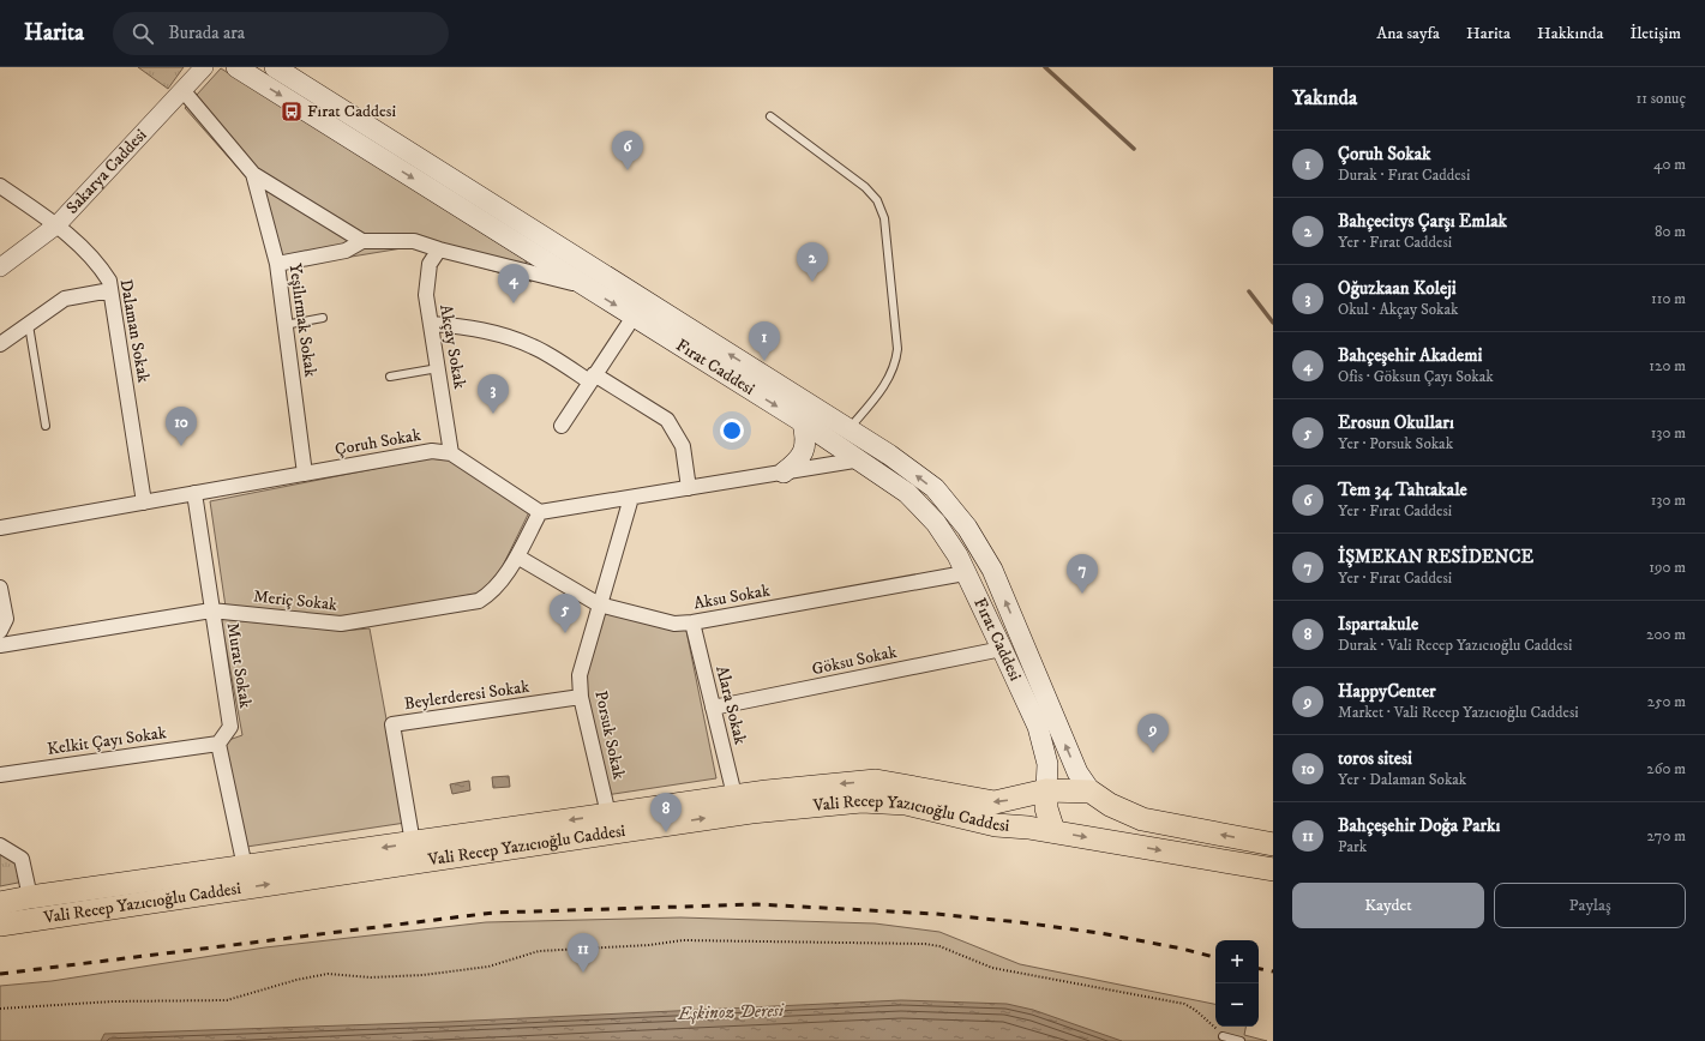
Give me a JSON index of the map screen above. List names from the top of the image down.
{
  "streets": {
    "main road": ["Fırat Caddesi", "Vali Recep Yazıcıoğlu Caddesi"],
    "street": [
      "Sakarya Caddesi",
      "Yeşilırmak Sokak",
      "Dalaman Sokak",
      "Akçay Sokak",
      "Çoruh Sokak",
      "Aksu Sokak",
      "Meriç Sokak",
      "Göksu Sokak",
      "Murat Sokak",
      "Beylerderesi Sokak",
      "Alara Sokak",
      "Porsuk Sokak",
      "Kelkit Çayı Sokak"
    ]
  },
  "crossings": [
    ["Sakarya Caddesi", "Dalaman Sokak"],
    ["Yeşilırmak Sokak", "Çoruh Sokak"],
    ["Dalaman Sokak", "Çoruh Sokak"],
    ["Akçay Sokak", "Çoruh Sokak"],
    ["Fırat Caddesi", "Aksu Sokak"],
    ["Fırat Caddesi", "Göksu Sokak"],
    ["Fırat Caddesi", "Vali Recep Yazıcıoğlu Caddesi"],
    ["Çoruh Sokak", "Meriç Sokak"],
    ["Çoruh Sokak", "Murat Sokak"],
    ["Aksu Sokak", "Meriç Sokak"],
    ["Aksu Sokak", "Alara Sokak"],
    ["Aksu Sokak", "Porsuk Sokak"],
    ["Meriç Sokak", "Murat Sokak"],
    ["Göksu Sokak", "Alara Sokak"],
    ["Murat Sokak", "Kelkit Çayı Sokak"],
    ["Beylerderesi Sokak", "Porsuk Sokak"],
    ["Beylerderesi Sokak", "Vali Recep Yazıcıoğlu Caddesi"],
    ["Alara Sokak", "Vali Recep Yazıcıoğlu Caddesi"],
    ["Porsuk Sokak", "Vali Recep Yazıcıoğlu Caddesi"]
  ],
  "water": ["Eşkinoz Deresi"],
  "places": {
    "bus stop": ["Fırat Caddesi"]
  },
  "page": {
    "header": "Harita",
    "search": "Burada ara",
    "nav": [
      "Ana sayfa",
      "Harita",
      "Hakkında",
      "İletişim"
    ],
    "heading": ["Yakında", "11 sonuç"],
    "list": [
      {
        "mark": "1",
        "name": "Çoruh Sokak",
        "note": "Durak · Fırat Caddesi",
        "value": "40 m"
      },
      {
        "mark": "2",
        "name": "Bahçecitys Çarşı Emlak",
        "note": "Yer · Fırat Caddesi",
        "value": "80 m"
      },
      {
        "mark": "3",
        "name": "Oğuzkaan Koleji",
        "note": "Okul · Akçay Sokak",
        "value": "110 m"
      },
      {
        "mark": "4",
        "name": "Bahçeşehir Akademi",
        "note": "Ofis · Göksun Çayı Sokak",
        "value": "120 m"
      },
      {
        "mark": "5",
        "name": "Erosun Okulları",
        "note": "Yer · Porsuk Sokak",
        "value": "130 m"
      },
      {
        "mark": "6",
        "name": "Tem 34 Tahtakale",
        "note": "Yer · Fırat Caddesi",
        "value": "130 m"
      },
      {
        "mark": "7",
        "name": "İŞMEKAN RESİDENCE",
        "note": "Yer · Fırat Caddesi",
        "value": "190 m"
      },
      {
        "mark": "8",
        "name": "Ispartakule",
        "note": "Durak · Vali Recep Yazıcıoğlu Caddesi",
        "value": "200 m"
      },
      {
        "mark": "9",
        "name": "HappyCenter",
        "note": "Market · Vali Recep Yazıcıoğlu Caddesi",
        "value": "250 m"
      },
      {
        "mark": "10",
        "name": "toros sitesi",
        "note": "Yer · Dalaman Sokak",
        "value": "260 m"
      },
      {
        "mark": "11",
        "name": "Bahçeşehir Doğa Parkı",
        "note": "Park",
        "value": "270 m"
      }
    ],
    "pins": [
      "6",
      "2",
      "4",
      "1",
      "3",
      "10",
      "7",
      "5",
      "9",
      "8",
      "11"
    ],
    "buttons": ["Kaydet", "Paylaş"],
    "map_buttons": ["+", "−"]
  }
}
